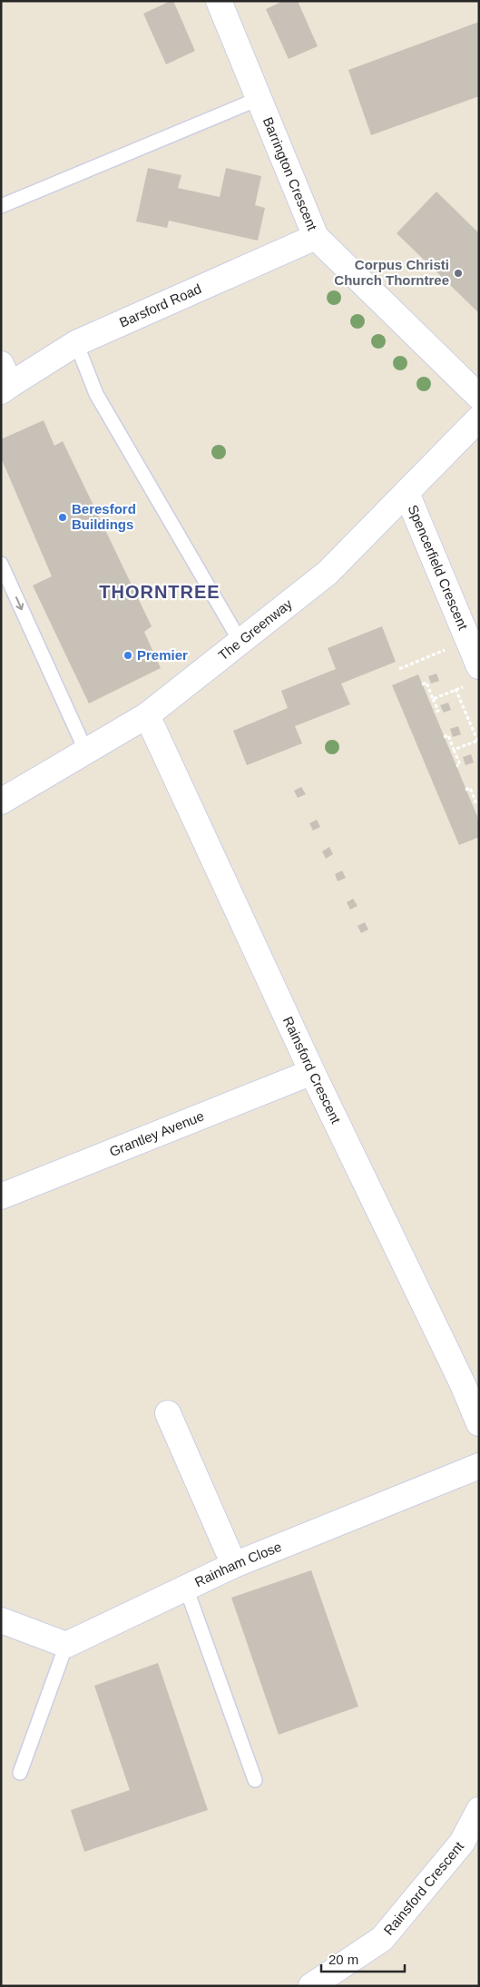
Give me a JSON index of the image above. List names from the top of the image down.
{
  "streets": {
    "street": [
      "Barrington Crescent",
      "Barsford Road",
      "Spencerfield Crescent",
      "The Greenway",
      "Rainsford Crescent",
      "Grantley Avenue",
      "Rainham Close"
    ]
  },
  "crossings": [
    ["Barrington Crescent", "Barsford Road"],
    ["Spencerfield Crescent", "The Greenway"],
    ["The Greenway", "Rainsford Crescent"],
    ["Rainsford Crescent", "Grantley Avenue"]
  ],
  "districts": ["THORNTREE"],
  "places": ["Corpus Christi Church Thorntree", "Beresford Buildings", "Premier"],
  "scale_bar": "20 m"
}
